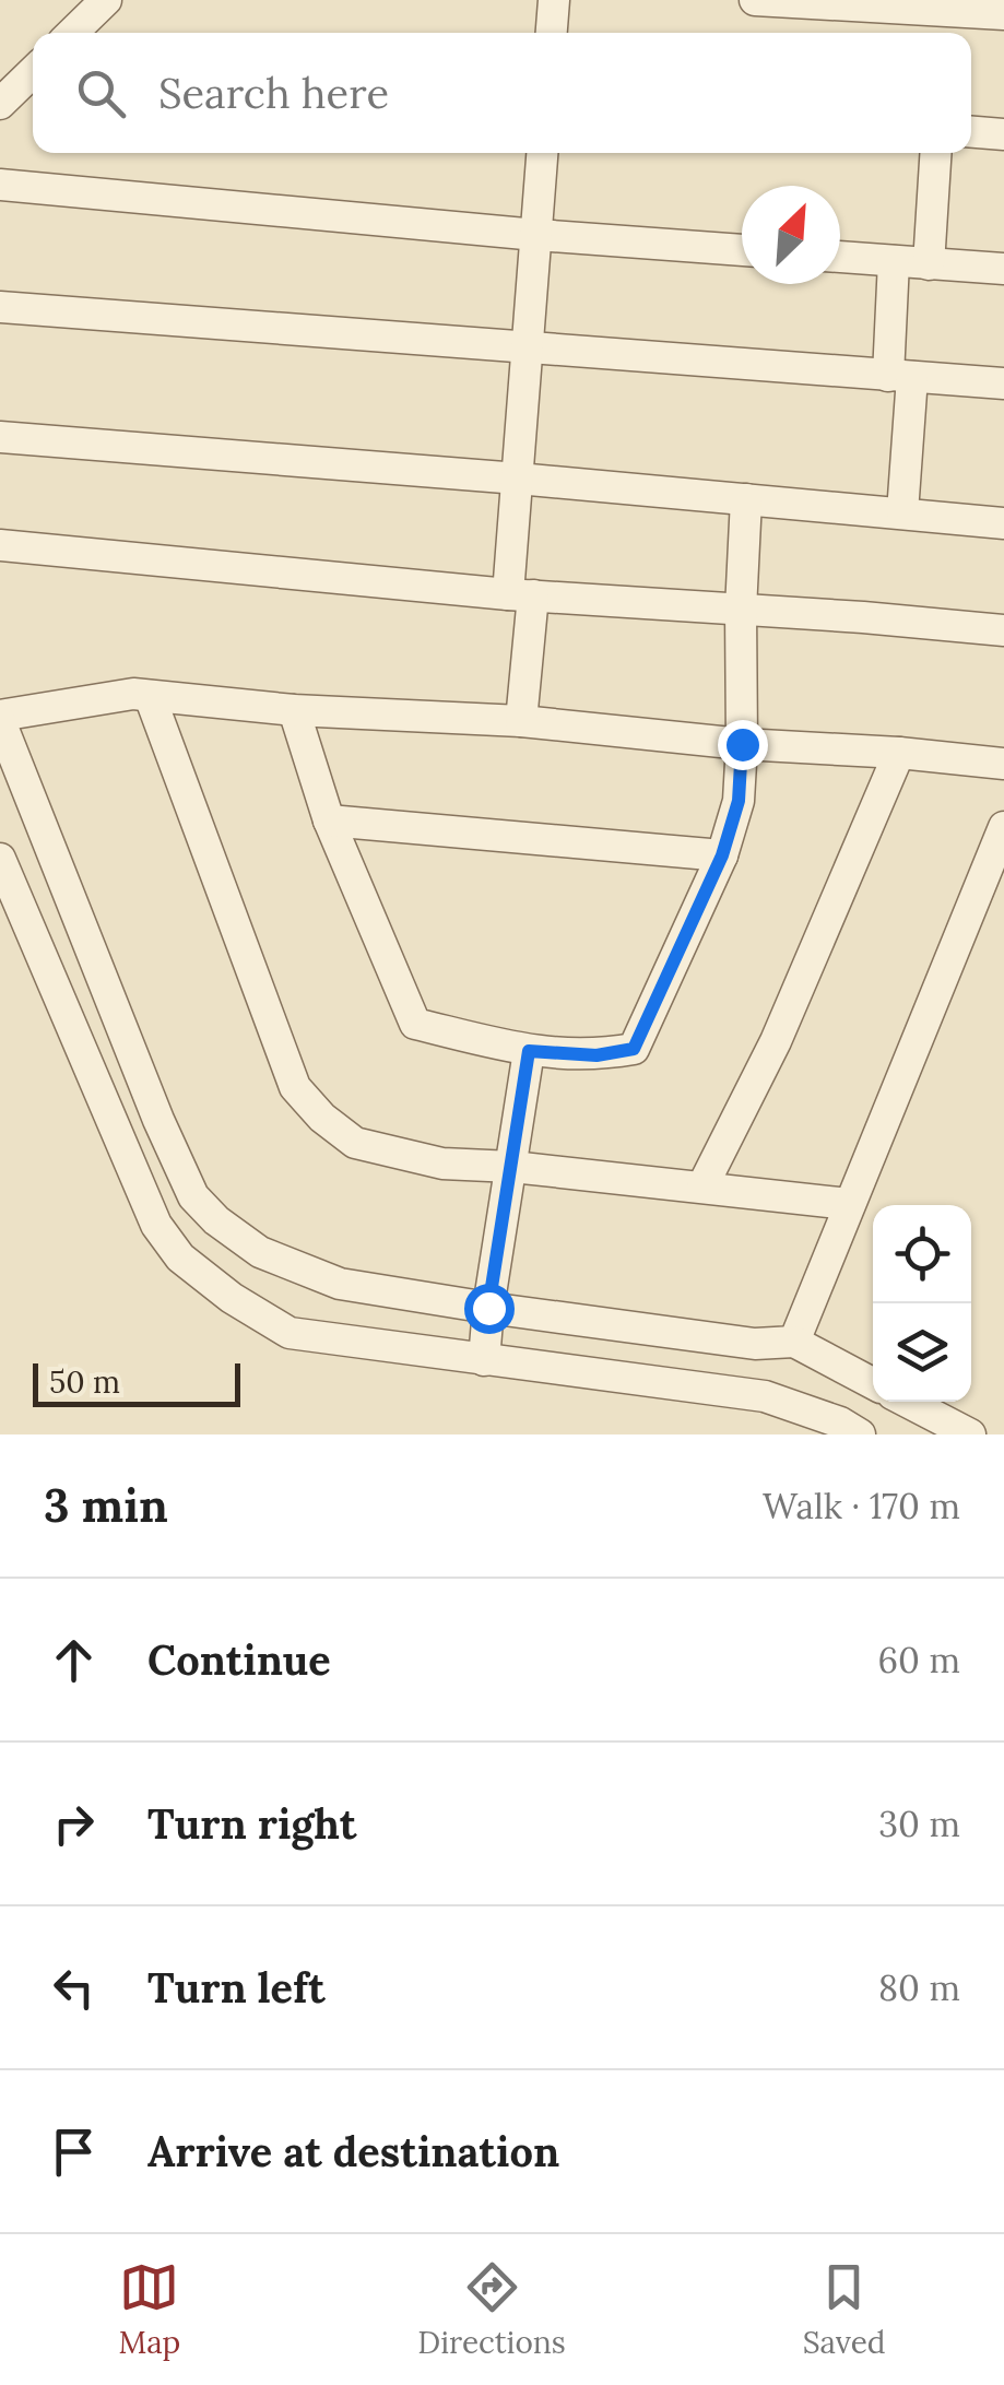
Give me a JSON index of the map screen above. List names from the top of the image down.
{
  "scale_bar": "50 m",
  "north": "top right",
  "page": {
    "search": "Search here",
    "scale": "50 m",
    "heading": ["3 min", "Walk · 170 m"],
    "list": [
      ["Continue", "60 m"],
      ["Turn right", "30 m"],
      ["Turn left", "80 m"],
      "Arrive at destination"
    ],
    "nav": ["Map", "Directions", "Saved"]
  }
}
